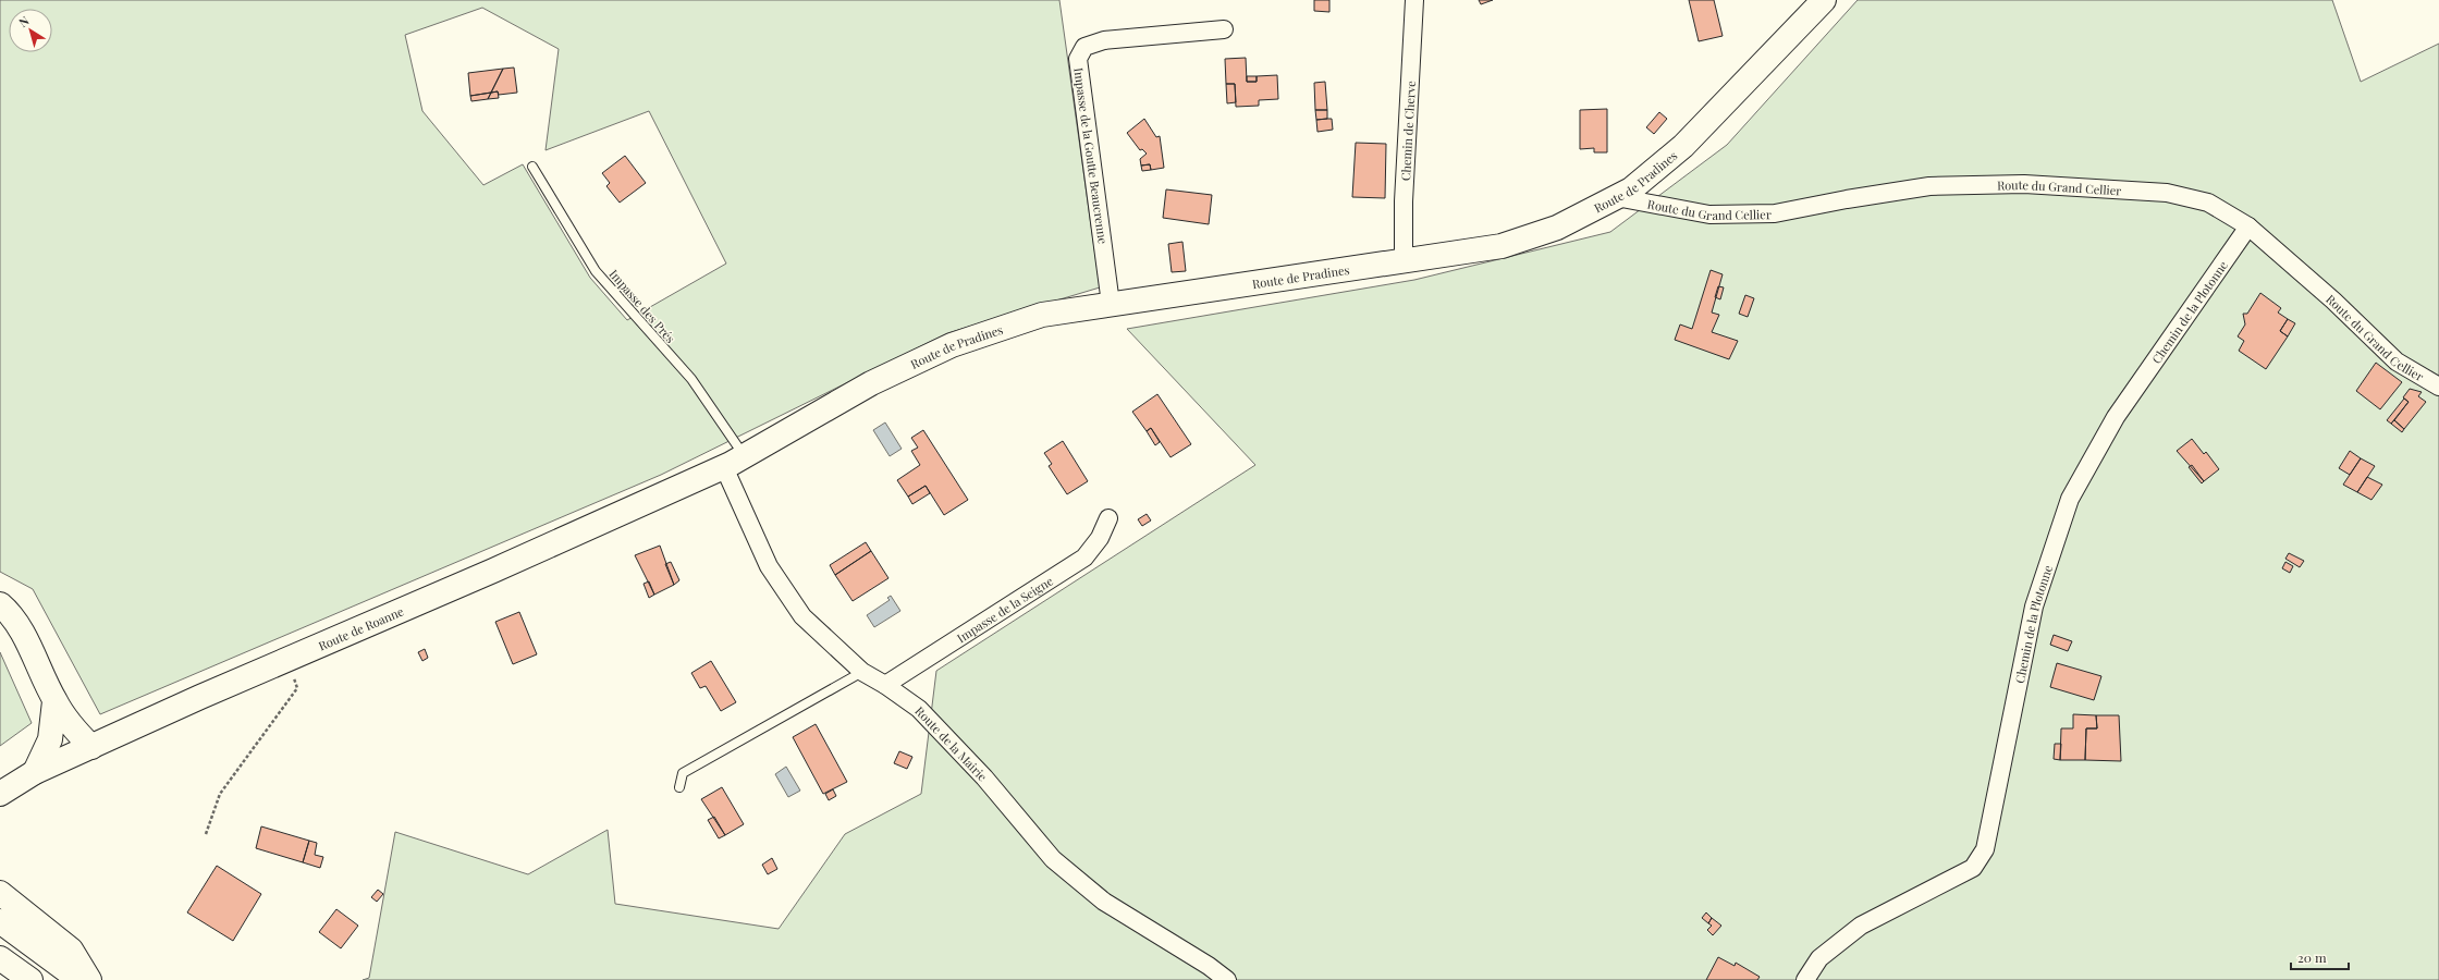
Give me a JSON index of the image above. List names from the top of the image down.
{
  "streets": {
    "main road": ["Route de Pradines", "Route de Roanne"],
    "street": [
      "Chemin de Cherve",
      "Impasse de la Goutte Beaucrenne",
      "Route du Grand Cellier",
      "Chemin de la Plotonne",
      "Impasse de la Seigne",
      "Route de la Mairie"
    ],
    "lane": ["Impasse des Prés"]
  },
  "crossings": [
    ["Chemin de Cherve", "Route de Pradines"],
    ["Impasse de la Goutte Beaucrenne", "Route de Pradines"],
    ["Route de Pradines", "Route du Grand Cellier"],
    ["Route de Pradines", "Impasse des Prés"],
    ["Route de Pradines", "Route de Roanne"],
    ["Route de Pradines", "Route de la Mairie"],
    ["Route du Grand Cellier", "Chemin de la Plotonne"],
    ["Impasse des Prés", "Route de Roanne"],
    ["Impasse des Prés", "Route de la Mairie"],
    ["Impasse de la Seigne", "Route de la Mairie"],
    ["Route de Roanne", "Route de la Mairie"]
  ],
  "scale_bar": "20 m",
  "north": "top left"
}
